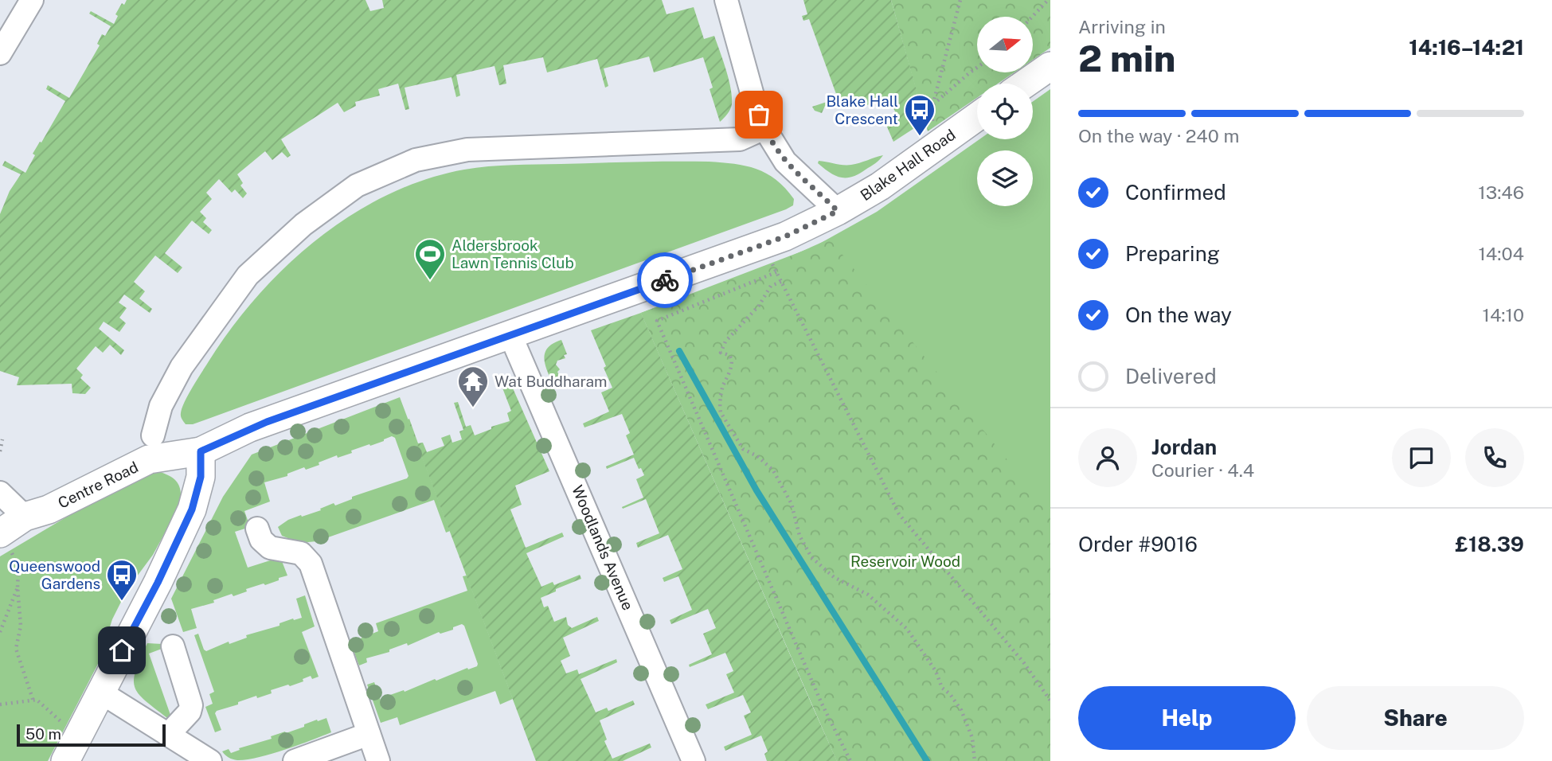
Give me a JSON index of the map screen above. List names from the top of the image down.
{
  "streets": {
    "main road": ["Blake Hall Road", "Centre Road"],
    "street": ["Woodlands Avenue"]
  },
  "crossings": [
    ["Blake Hall Road", "Centre Road"],
    ["Blake Hall Road", "Woodlands Avenue"]
  ],
  "parks": ["Reservoir Wood"],
  "places": {
    "bus stop": ["Blake Hall Crescent", "Queenswood Gardens"],
    "sports": ["Aldersbrook Lawn Tennis Club"],
    "temple": ["Wat Buddharam"]
  },
  "scale_bar": "50 m",
  "north": "right",
  "page": {
    "heading": ["2 min", "Arriving in", "14:16–14:21"],
    "panel": [
      "Jordan",
      "Courier · 4.4",
      "Order #9016",
      "£18.39"
    ],
    "bar": "On the way · 240 m",
    "list": [
      ["Confirmed", "13:46"],
      ["Preparing", "14:04"],
      ["On the way", "14:10"],
      "Delivered"
    ],
    "buttons": ["Help", "Share"],
    "scale": "50 m"
  }
}
